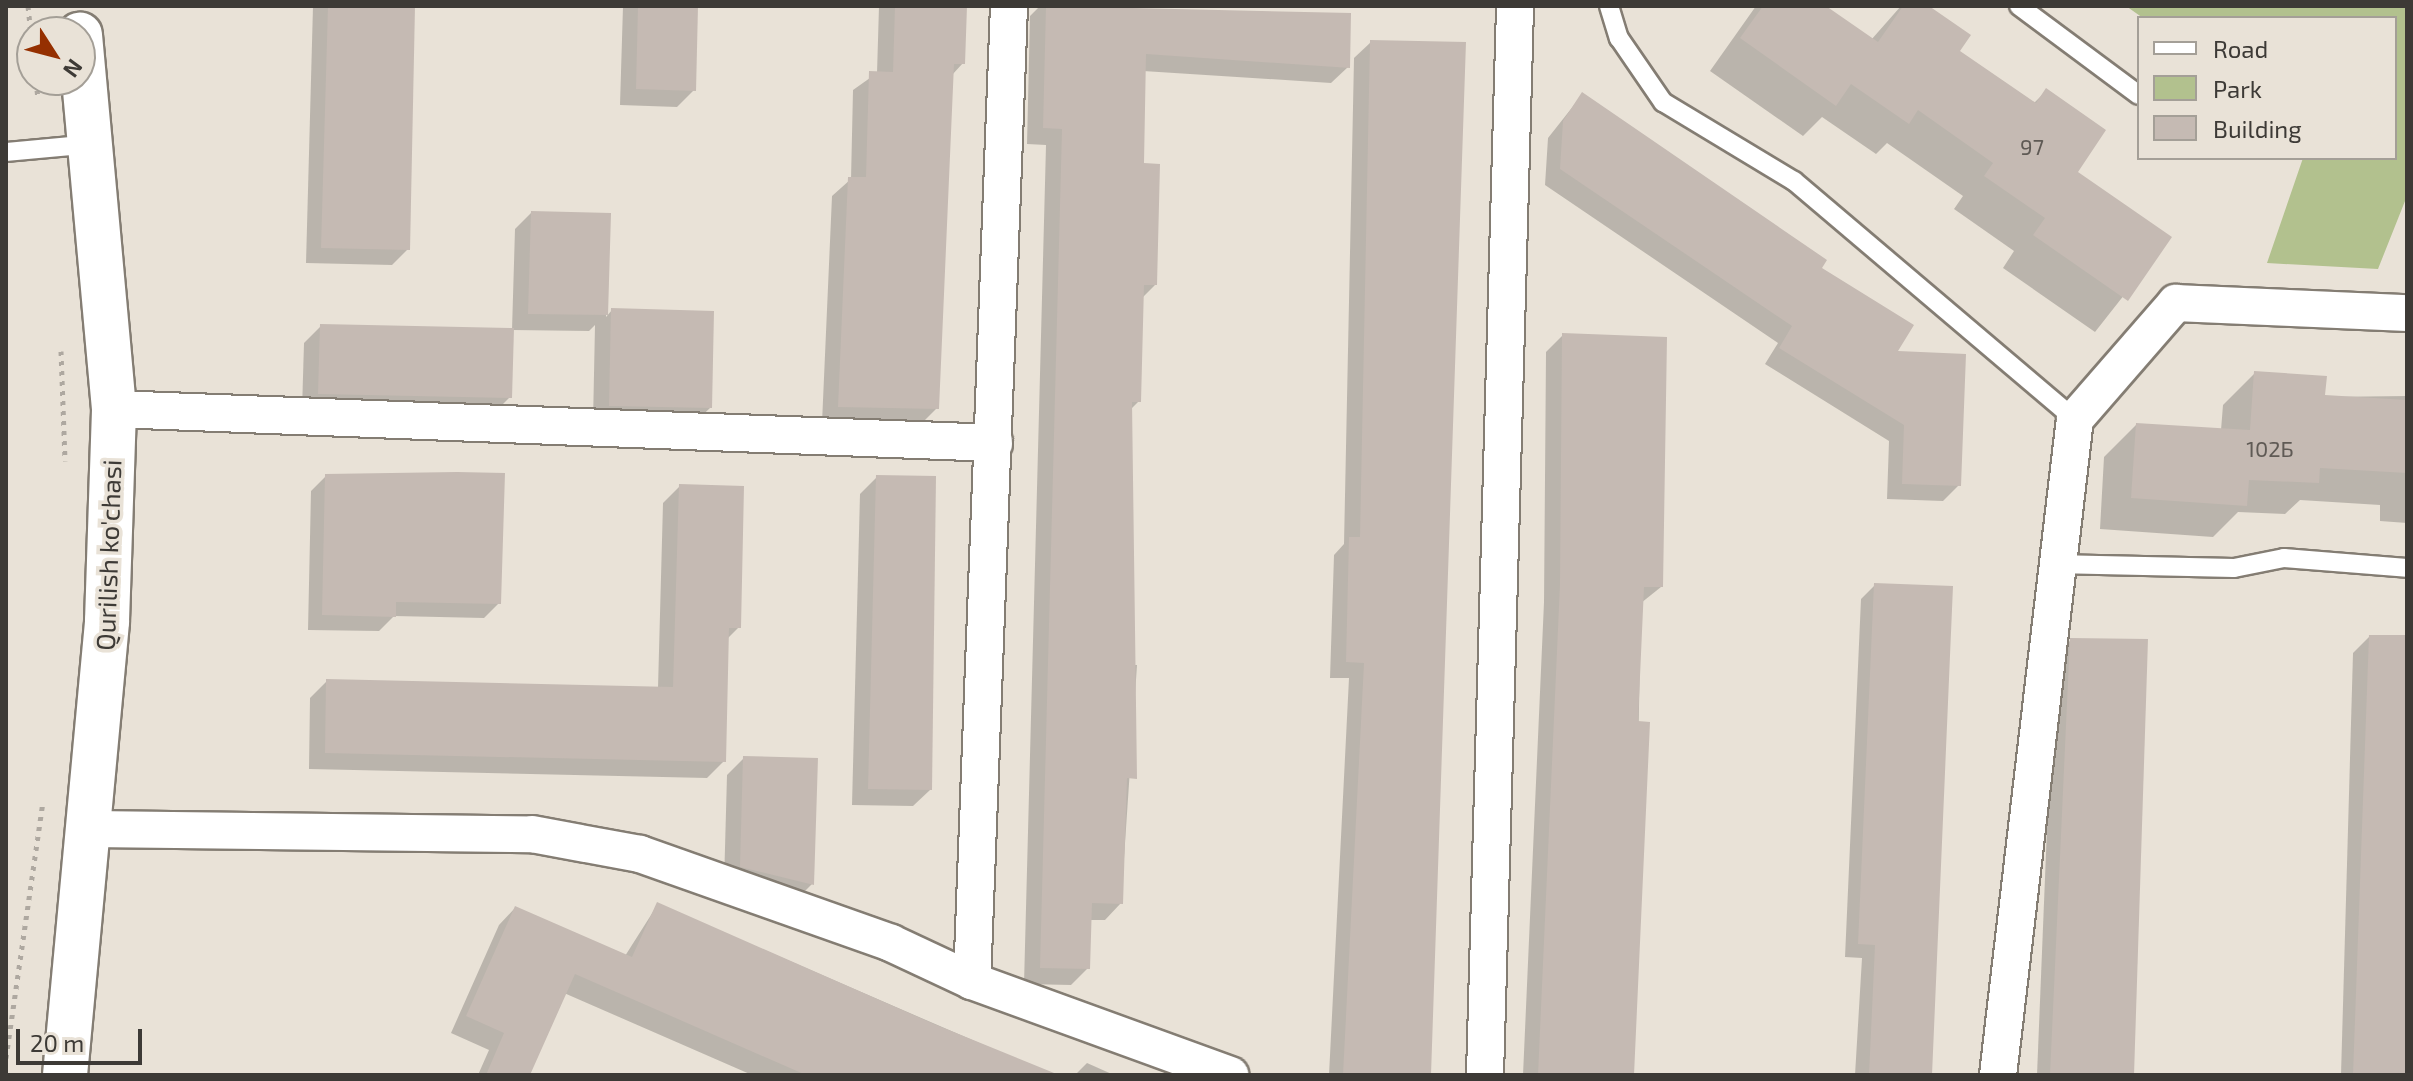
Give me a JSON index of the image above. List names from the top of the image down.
{
  "streets": {
    "street": ["Qurilish ko'chasi"]
  },
  "house_numbers": ["97", "102Б"],
  "legend": ["Road", "Park", "Building"],
  "scale_bar": "20 m",
  "north": "bottom right"
}
